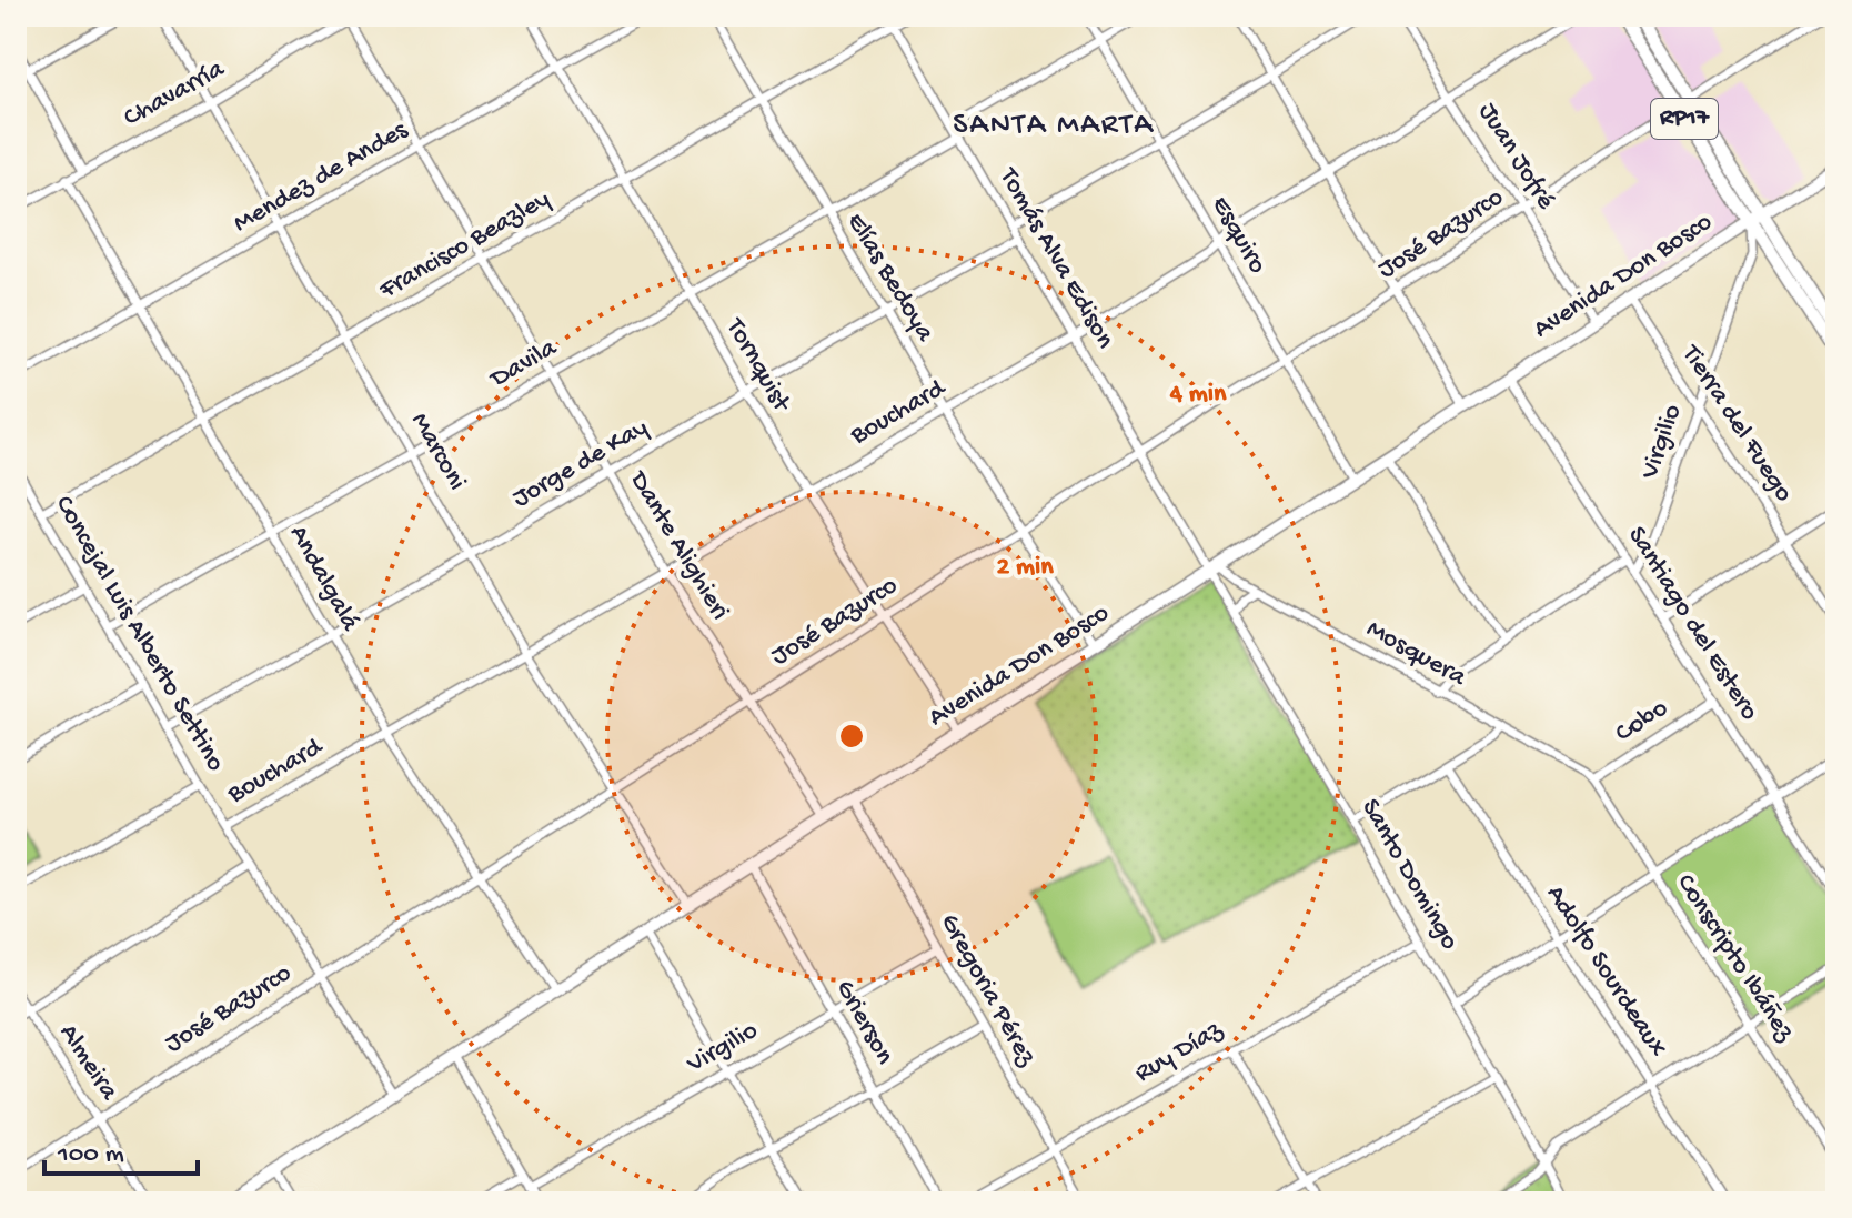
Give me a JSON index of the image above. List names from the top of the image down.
{
  "streets": {
    "main road": ["RP17", "Avenida Don Bosco"],
    "street": [
      "Chavarría",
      "Juan Jofré",
      "Mendez de Andes",
      "José Bazurco",
      "Esquiro",
      "Francisco Beazley",
      "Tomás Alva Edison",
      "Elías Bedoya",
      "Davila",
      "Tornquist",
      "Bouchard",
      "Tierra del Fuego",
      "Virgilio",
      "Marconi",
      "Jorge de Kay",
      "Dante Alighieri",
      "Andalgalá",
      "Santiago del Estero",
      "Concejal Luis Alberto Settino",
      "Mosquera",
      "Cobo",
      "Santo Domingo",
      "Conscripto Ibáñez",
      "Adolfo Sourdeaux",
      "Gregoria Pérez",
      "Grierson",
      "Ruy Díaz",
      "Almeira"
    ]
  },
  "crossings": [
    ["Chavarría", "Marconi"],
    ["Chavarría", "Dante Alighieri"],
    ["Chavarría", "Andalgalá"],
    ["RP17", "José Bazurco"],
    ["RP17", "Avenida Don Bosco"],
    ["RP17", "Virgilio"],
    ["Juan Jofré", "José Bazurco"],
    ["Juan Jofré", "Avenida Don Bosco"],
    ["Juan Jofré", "Bouchard"],
    ["Mendez de Andes", "Tornquist"],
    ["Mendez de Andes", "Marconi"],
    ["Mendez de Andes", "Dante Alighieri"],
    ["Mendez de Andes", "Andalgalá"],
    ["José Bazurco", "Esquiro"],
    ["José Bazurco", "Tomás Alva Edison"],
    ["José Bazurco", "Elías Bedoya"],
    ["José Bazurco", "Tornquist"],
    ["José Bazurco", "Marconi"],
    ["José Bazurco", "Dante Alighieri"],
    ["José Bazurco", "Andalgalá"],
    ["José Bazurco", "Concejal Luis Alberto Settino"],
    ["José Bazurco", "Almeira"],
    ["Esquiro", "Avenida Don Bosco"],
    ["Esquiro", "Bouchard"],
    ["Francisco Beazley", "Tomás Alva Edison"],
    ["Francisco Beazley", "Elías Bedoya"],
    ["Francisco Beazley", "Tornquist"],
    ["Francisco Beazley", "Marconi"],
    ["Francisco Beazley", "Dante Alighieri"],
    ["Francisco Beazley", "Andalgalá"],
    ["Francisco Beazley", "Concejal Luis Alberto Settino"],
    ["Tomás Alva Edison", "Avenida Don Bosco"],
    ["Tomás Alva Edison", "Davila"],
    ["Tomás Alva Edison", "Bouchard"],
    ["Tomás Alva Edison", "Jorge de Kay"],
    ["Tomás Alva Edison", "Mosquera"],
    ["Tomás Alva Edison", "Santo Domingo"],
    ["Avenida Don Bosco", "Elías Bedoya"],
    ["Avenida Don Bosco", "Tornquist"],
    ["Avenida Don Bosco", "Tierra del Fuego"],
    ["Avenida Don Bosco", "Virgilio"],
    ["Avenida Don Bosco", "Marconi"],
    ["Avenida Don Bosco", "Dante Alighieri"],
    ["Avenida Don Bosco", "Andalgalá"],
    ["Avenida Don Bosco", "Santiago del Estero"],
    ["Avenida Don Bosco", "Concejal Luis Alberto Settino"],
    ["Avenida Don Bosco", "Mosquera"],
    ["Avenida Don Bosco", "Santo Domingo"],
    ["Avenida Don Bosco", "Gregoria Pérez"],
    ["Avenida Don Bosco", "Grierson"],
    ["Elías Bedoya", "Davila"],
    ["Elías Bedoya", "Bouchard"],
    ["Elías Bedoya", "Jorge de Kay"],
    ["Davila", "Tornquist"],
    ["Davila", "Marconi"],
    ["Davila", "Dante Alighieri"],
    ["Davila", "Andalgalá"],
    ["Davila", "Concejal Luis Alberto Settino"],
    ["Tornquist", "Bouchard"],
    ["Tornquist", "Jorge de Kay"],
    ["Bouchard", "Marconi"],
    ["Bouchard", "Dante Alighieri"],
    ["Bouchard", "Andalgalá"],
    ["Bouchard", "Concejal Luis Alberto Settino"],
    ["Tierra del Fuego", "Virgilio"],
    ["Virgilio", "Santiago del Estero"],
    ["Virgilio", "Gregoria Pérez"],
    ["Virgilio", "Grierson"],
    ["Marconi", "Jorge de Kay"],
    ["Jorge de Kay", "Dante Alighieri"],
    ["Jorge de Kay", "Andalgalá"],
    ["Jorge de Kay", "Concejal Luis Alberto Settino"],
    ["Santiago del Estero", "Cobo"],
    ["Mosquera", "Cobo"],
    ["Mosquera", "Santo Domingo"],
    ["Mosquera", "Conscripto Ibáñez"],
    ["Cobo", "Conscripto Ibáñez"],
    ["Santo Domingo", "Ruy Díaz"],
    ["Gregoria Pérez", "Ruy Díaz"]
  ],
  "districts": ["SANTA MARTA"],
  "scale_bar": "100 m",
  "rings": ["4 min", "2 min"]
}
